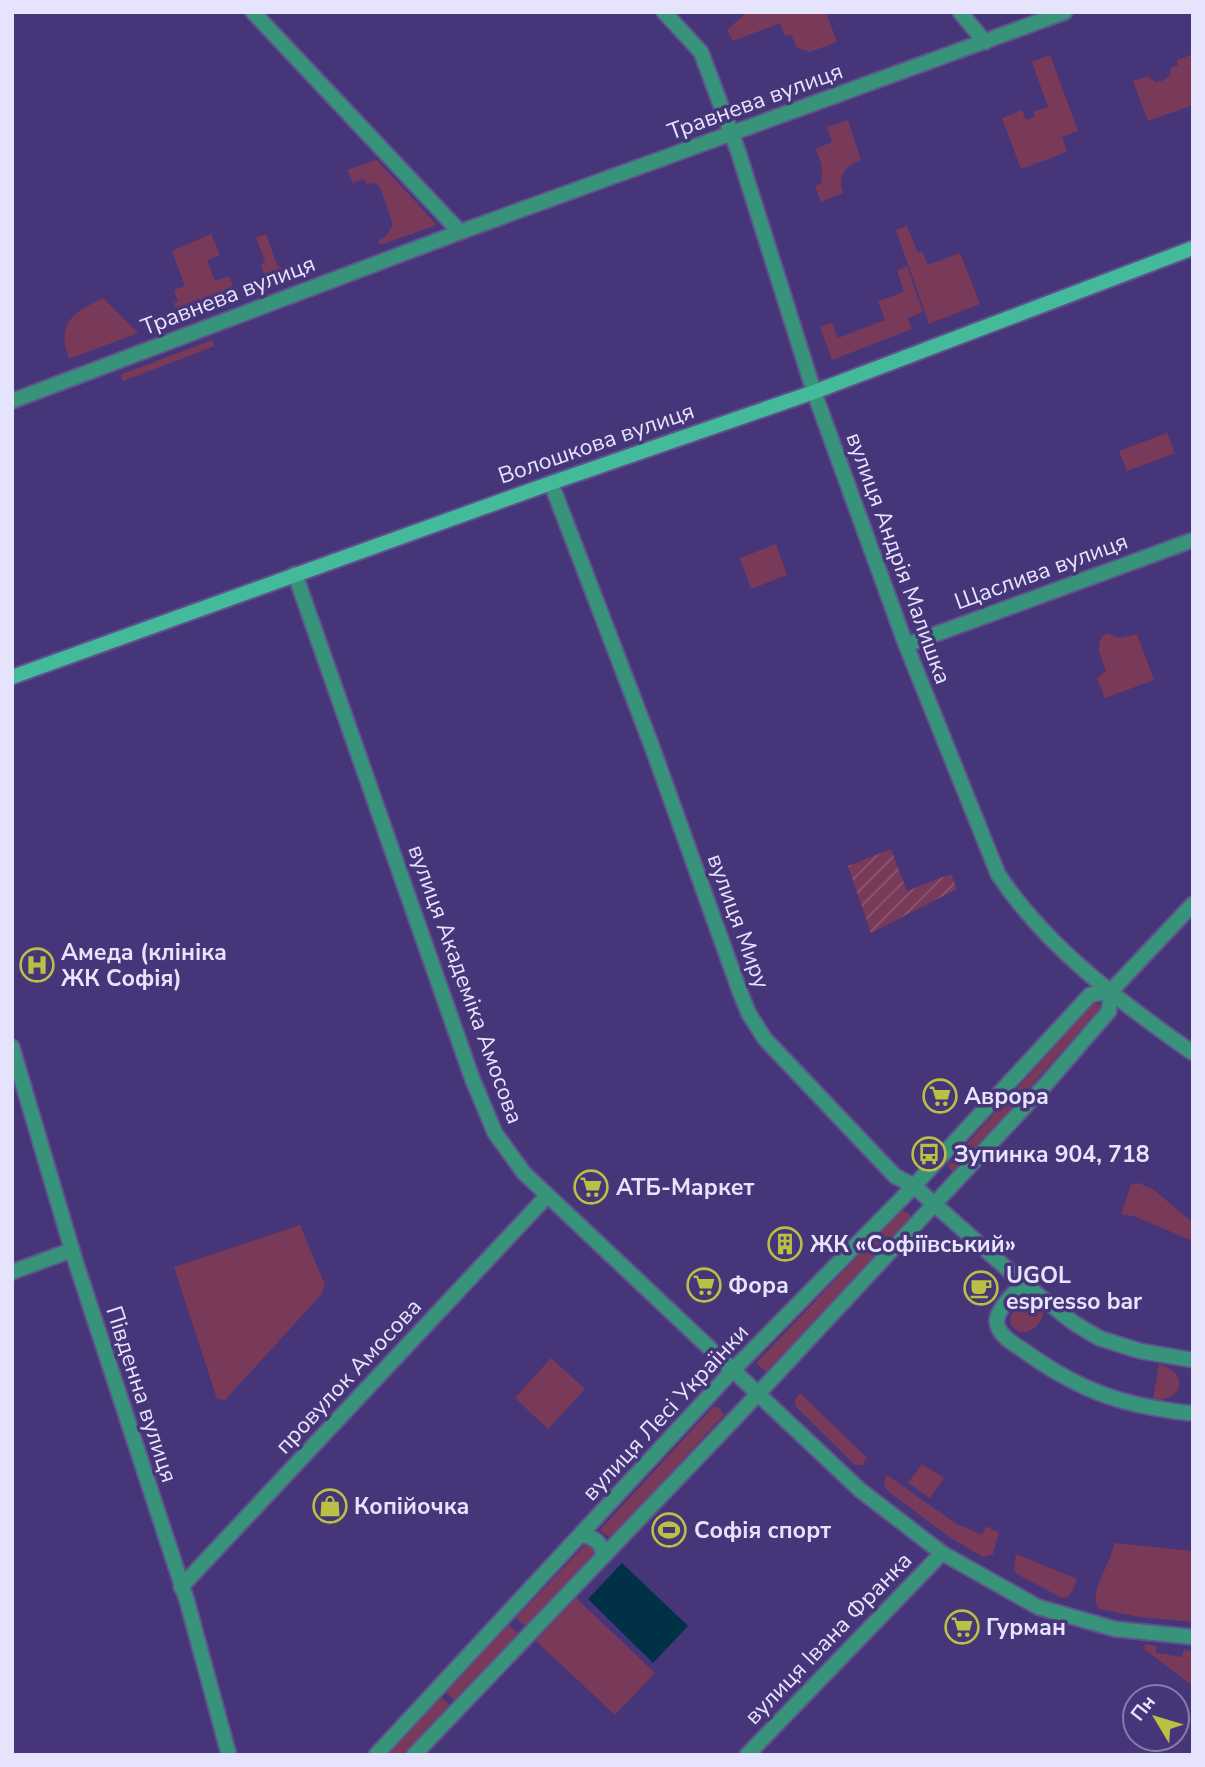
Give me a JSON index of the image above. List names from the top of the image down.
{
  "streets": {
    "street": [
      "Травнева вулиця",
      "Волошкова вулиця",
      "вулиця Андрія Малишка",
      "Щаслива вулиця",
      "вулиця Миру",
      "вулиця Академіка Амосова",
      "провулок Амосова",
      "Південна вулиця",
      "вулиця Лесі Українки",
      "вулиця Івана Франка"
    ]
  },
  "crossings": [
    ["Травнева вулиця", "вулиця Андрія Малишка"],
    ["Волошкова вулиця", "вулиця Андрія Малишка"],
    ["Волошкова вулиця", "вулиця Миру"],
    ["Волошкова вулиця", "вулиця Академіка Амосова"],
    ["вулиця Андрія Малишка", "Щаслива вулиця"],
    ["вулиця Андрія Малишка", "вулиця Лесі Українки"],
    ["вулиця Миру", "вулиця Лесі Українки"],
    ["вулиця Академіка Амосова", "провулок Амосова"],
    ["вулиця Академіка Амосова", "вулиця Лесі Українки"],
    ["вулиця Академіка Амосова", "вулиця Івана Франка"],
    ["провулок Амосова", "Південна вулиця"]
  ],
  "places": {
    "hospital": ["Амеда (клініка ЖК Софія)"],
    "supermarket": [
      "Аврора",
      "АТБ-Маркет",
      "Фора",
      "Гурман"
    ],
    "bus stop": ["Зупинка 904, 718"],
    "building": ["ЖК «Софіївський»"],
    "cafe": ["UGOL espresso bar"],
    "shop": ["Копійочка"],
    "sports": ["Софія спорт"]
  },
  "north": "top left"
}
